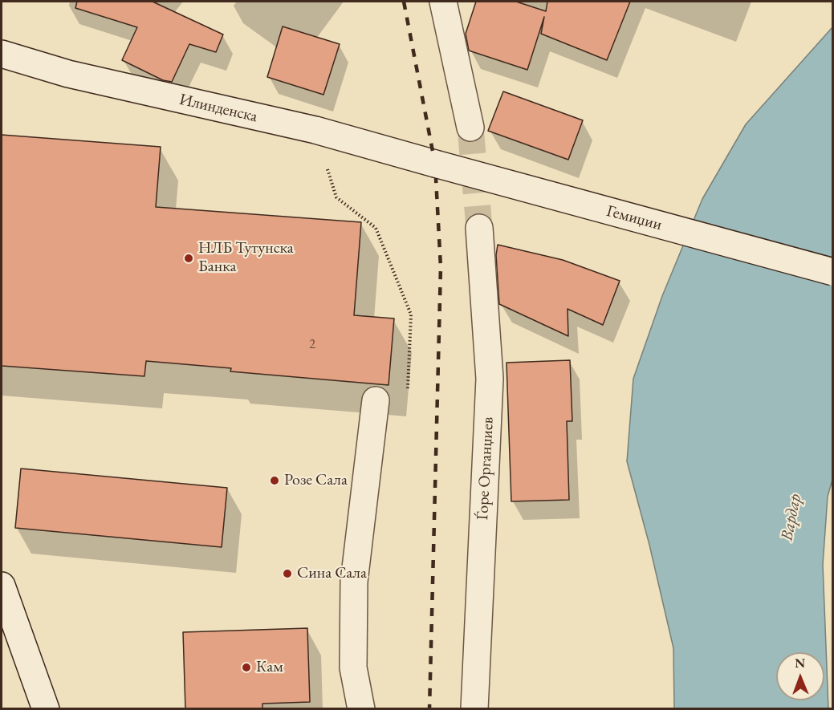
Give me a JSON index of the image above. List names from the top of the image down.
{
  "streets": {
    "main road": ["Илинденска", "Гемиџии", "Ѓоре Органџиев"]
  },
  "crossings": [
    ["Илинденска", "Гемиџии"]
  ],
  "water": ["Вардар"],
  "places": [
    "НЛБ Тутунска Банка",
    "Розе Сала",
    "Сина Сала",
    "Кам"
  ],
  "house_numbers": ["2"],
  "north": "top"
}
